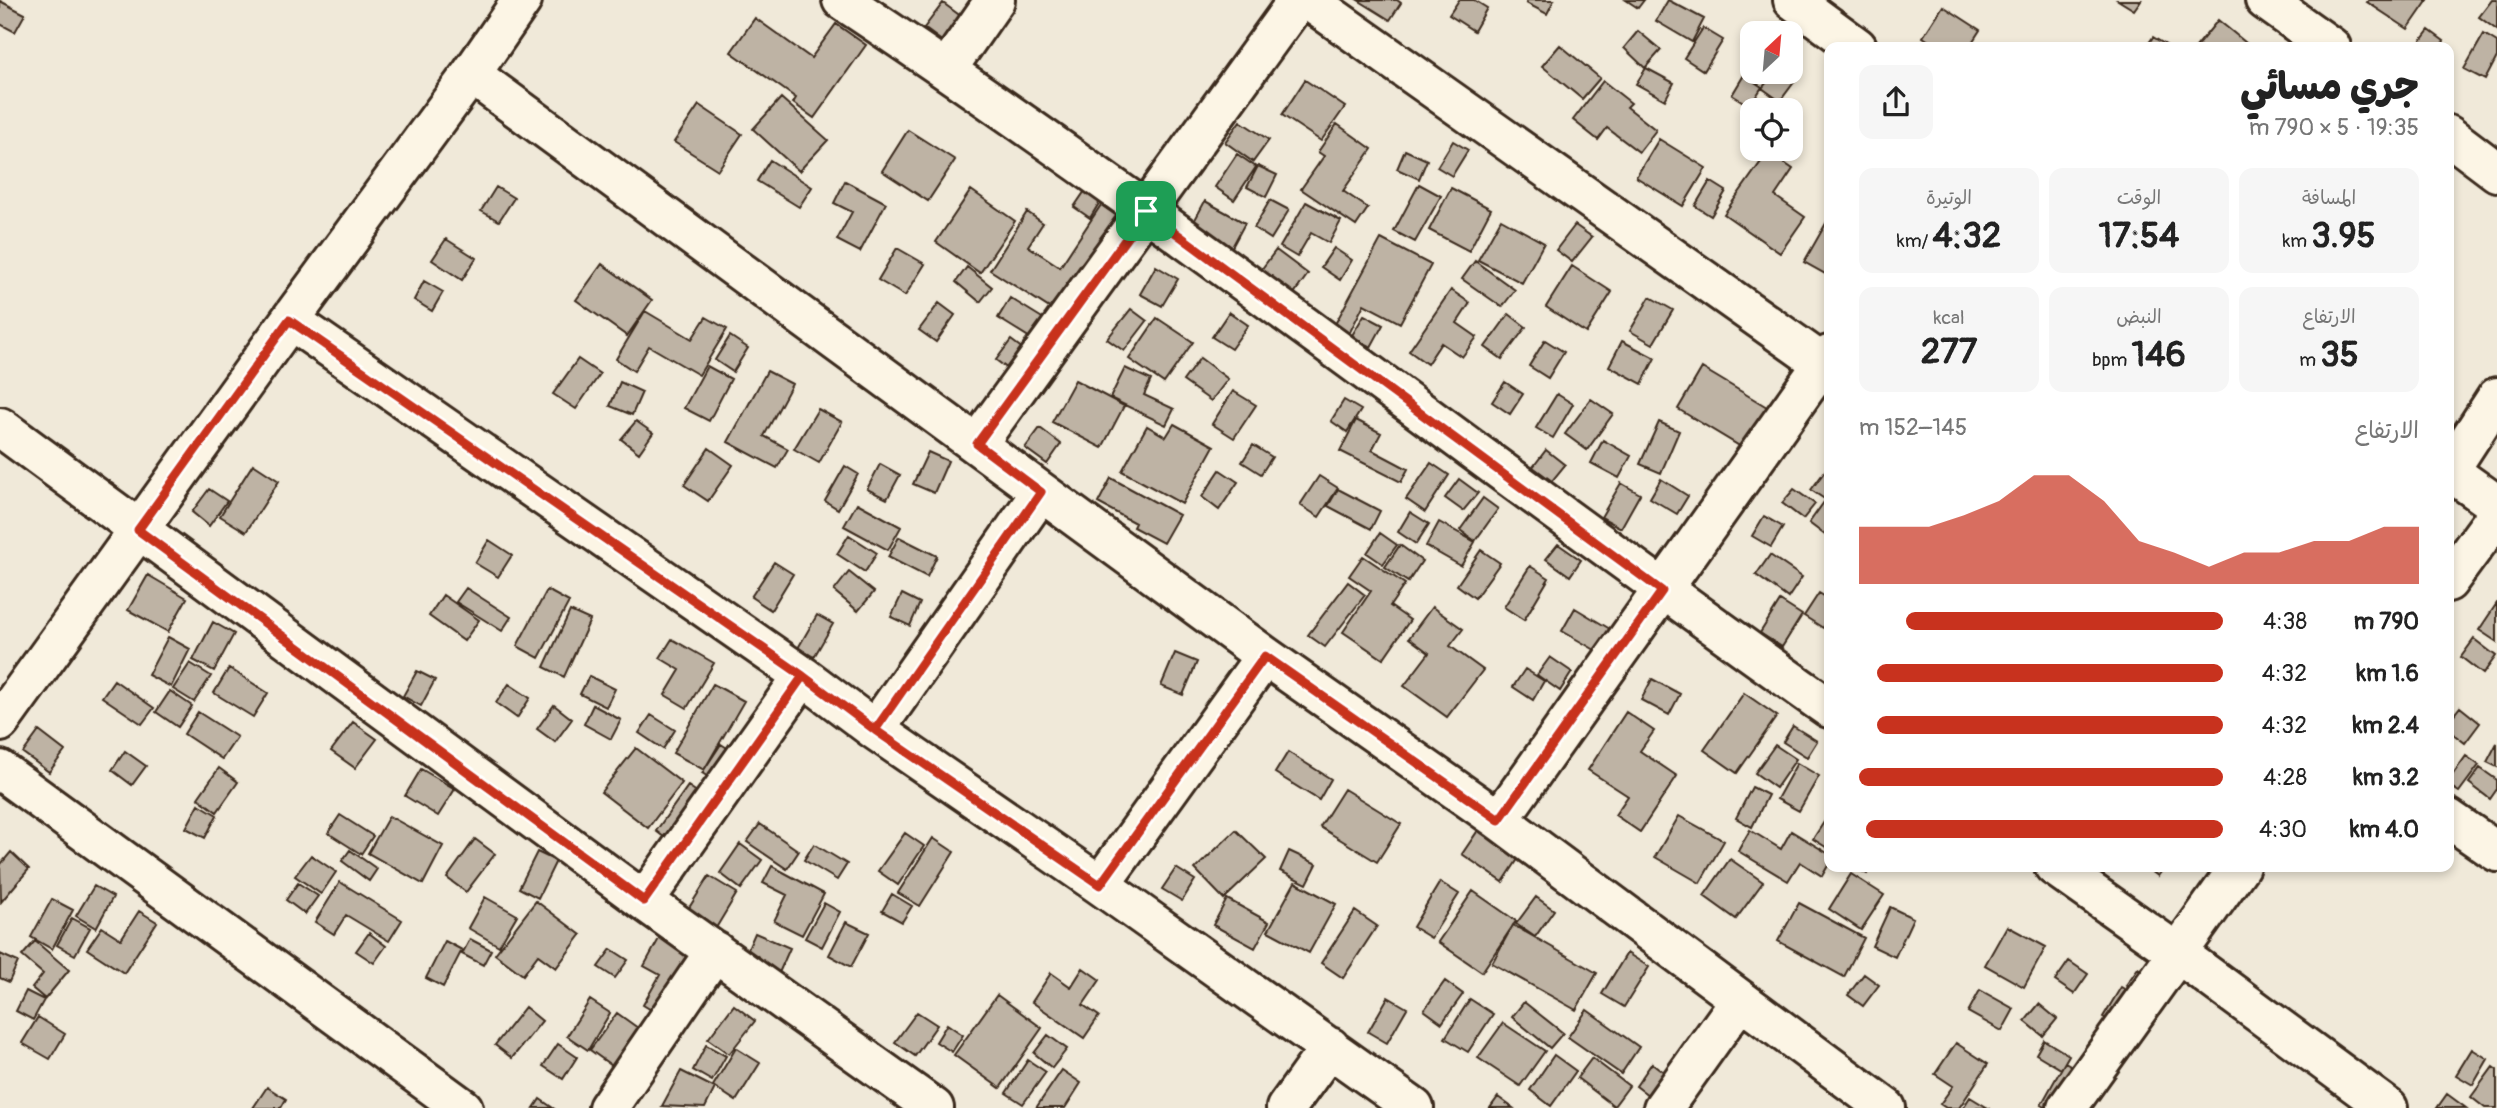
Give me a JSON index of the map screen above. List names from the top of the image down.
{
  "north": "top right",
  "page": {
    "heading": ["جري مسائي", "19:35 · 5 × 790 m"],
    "stats": [
      ["المسافة", "3.95 km"],
      ["الوقت", "17:54"],
      ["الوتيرة", "4:32 /km"],
      ["الارتفاع", "35 m"],
      ["النبض", "146 bpm"],
      ["kcal", "277"]
    ],
    "chart": ["الارتفاع", "145–152 m"],
    "list": [
      {
        "name": "790 m",
        "note": "4:38"
      },
      {
        "name": "1.6 km",
        "note": "4:32"
      },
      {
        "name": "2.4 km",
        "note": "4:32"
      },
      {
        "name": "3.2 km",
        "note": "4:28"
      },
      {
        "name": "4.0 km",
        "note": "4:30"
      }
    ]
  }
}
